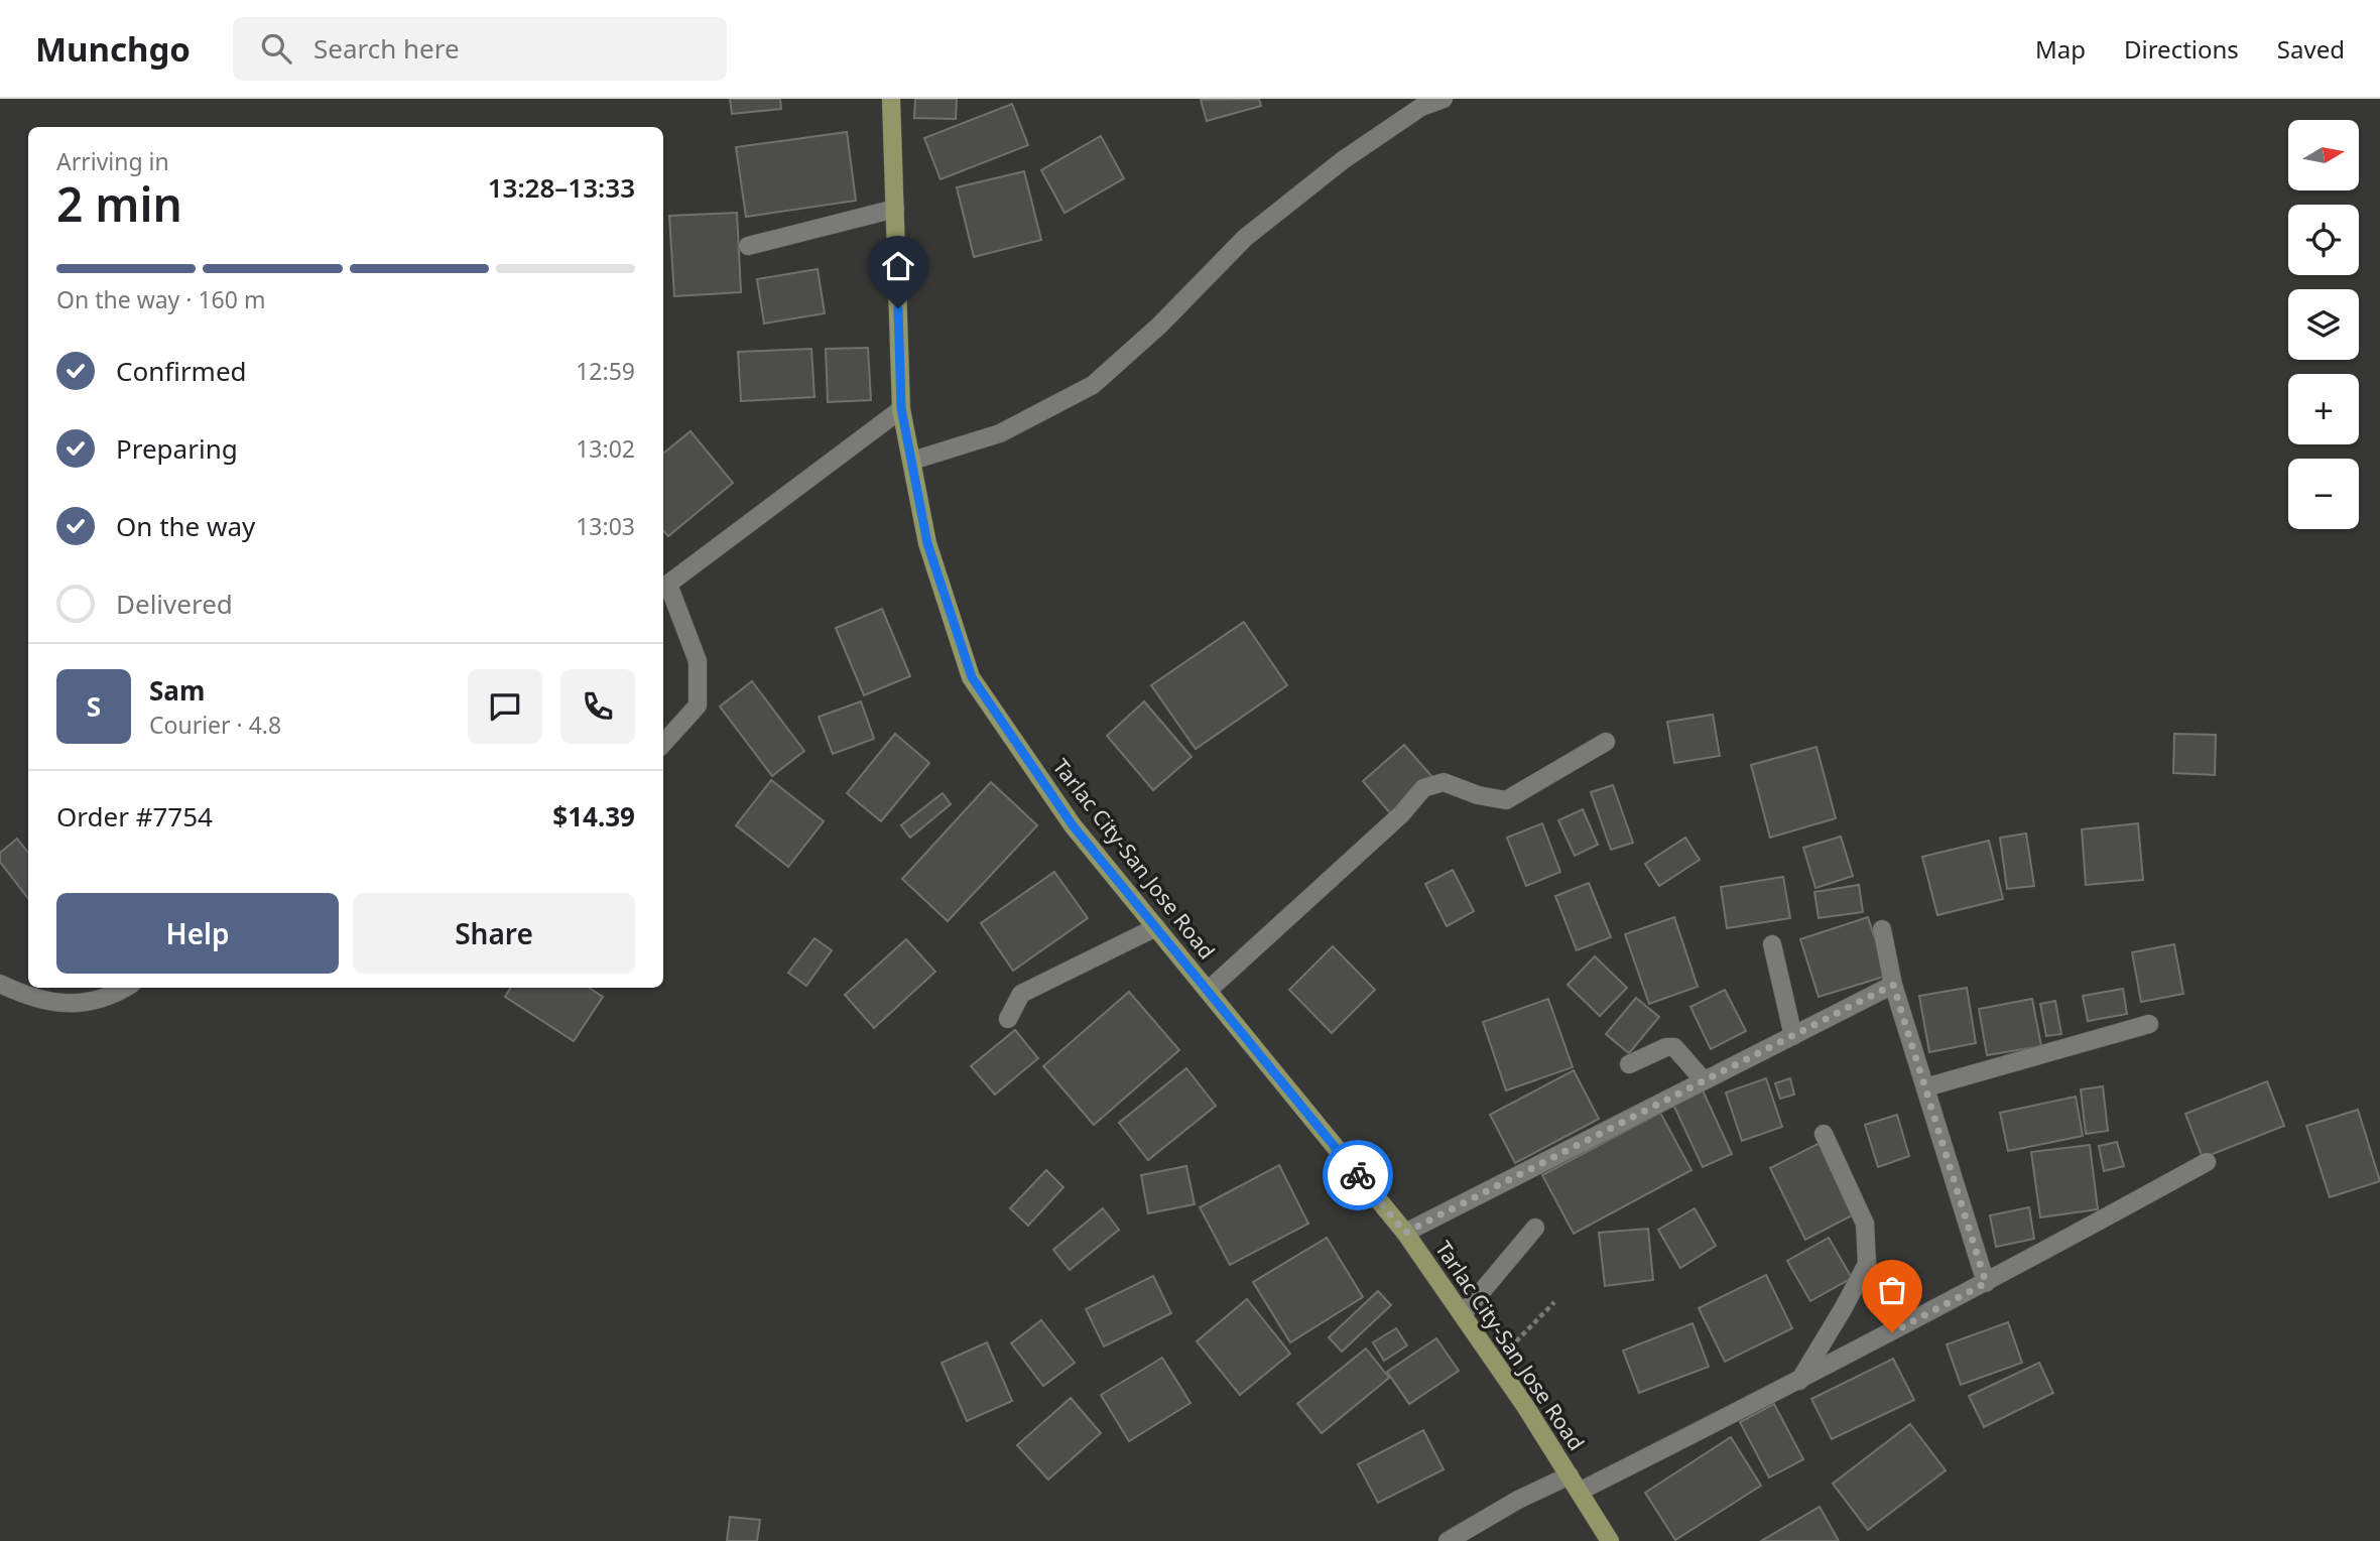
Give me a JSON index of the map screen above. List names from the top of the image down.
{
  "streets": {
    "main road": ["Tarlac City-San Jose Road"]
  },
  "north": "right",
  "page": {
    "header": "Munchgo",
    "search": "Search here",
    "nav": ["Map", "Directions", "Saved"],
    "map_buttons": ["+", "−"],
    "heading": ["2 min", "Arriving in", "13:28–13:33"],
    "panel": [
      "Sam",
      "Courier · 4.8",
      "Order #7754",
      "$14.39"
    ],
    "bar": "On the way · 160 m",
    "list": [
      ["Confirmed", "12:59"],
      ["Preparing", "13:02"],
      ["On the way", "13:03"],
      "Delivered"
    ],
    "round": "S",
    "buttons": ["Help", "Share"]
  }
}
